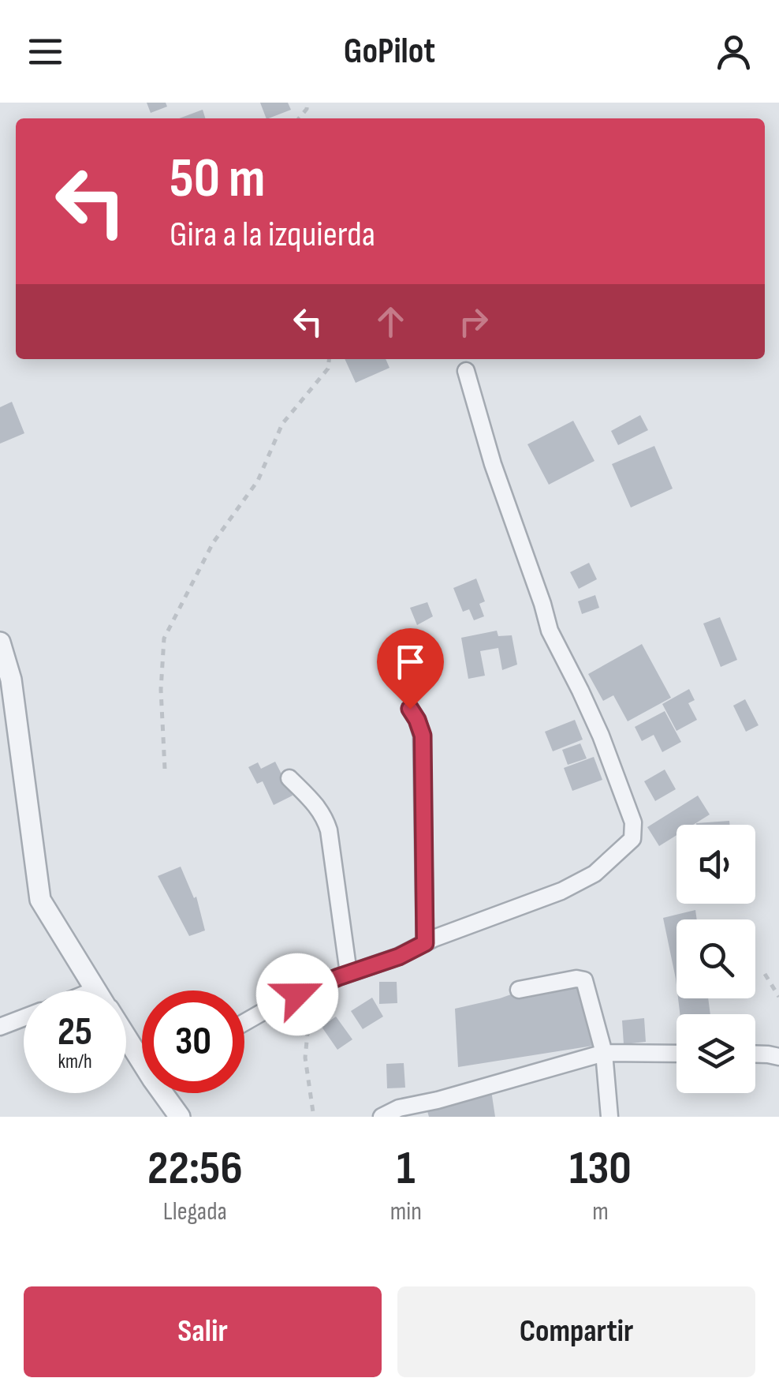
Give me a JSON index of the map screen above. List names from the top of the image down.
{
  "page": {
    "header": "GoPilot",
    "turn": ["50 m", "Gira a la izquierda"],
    "speed": "25 km/h",
    "limit": "30",
    "eta": [
      "22:56",
      "Llegada",
      "1",
      "min",
      "130",
      "m"
    ],
    "buttons": ["Salir", "Compartir"]
  }
}
